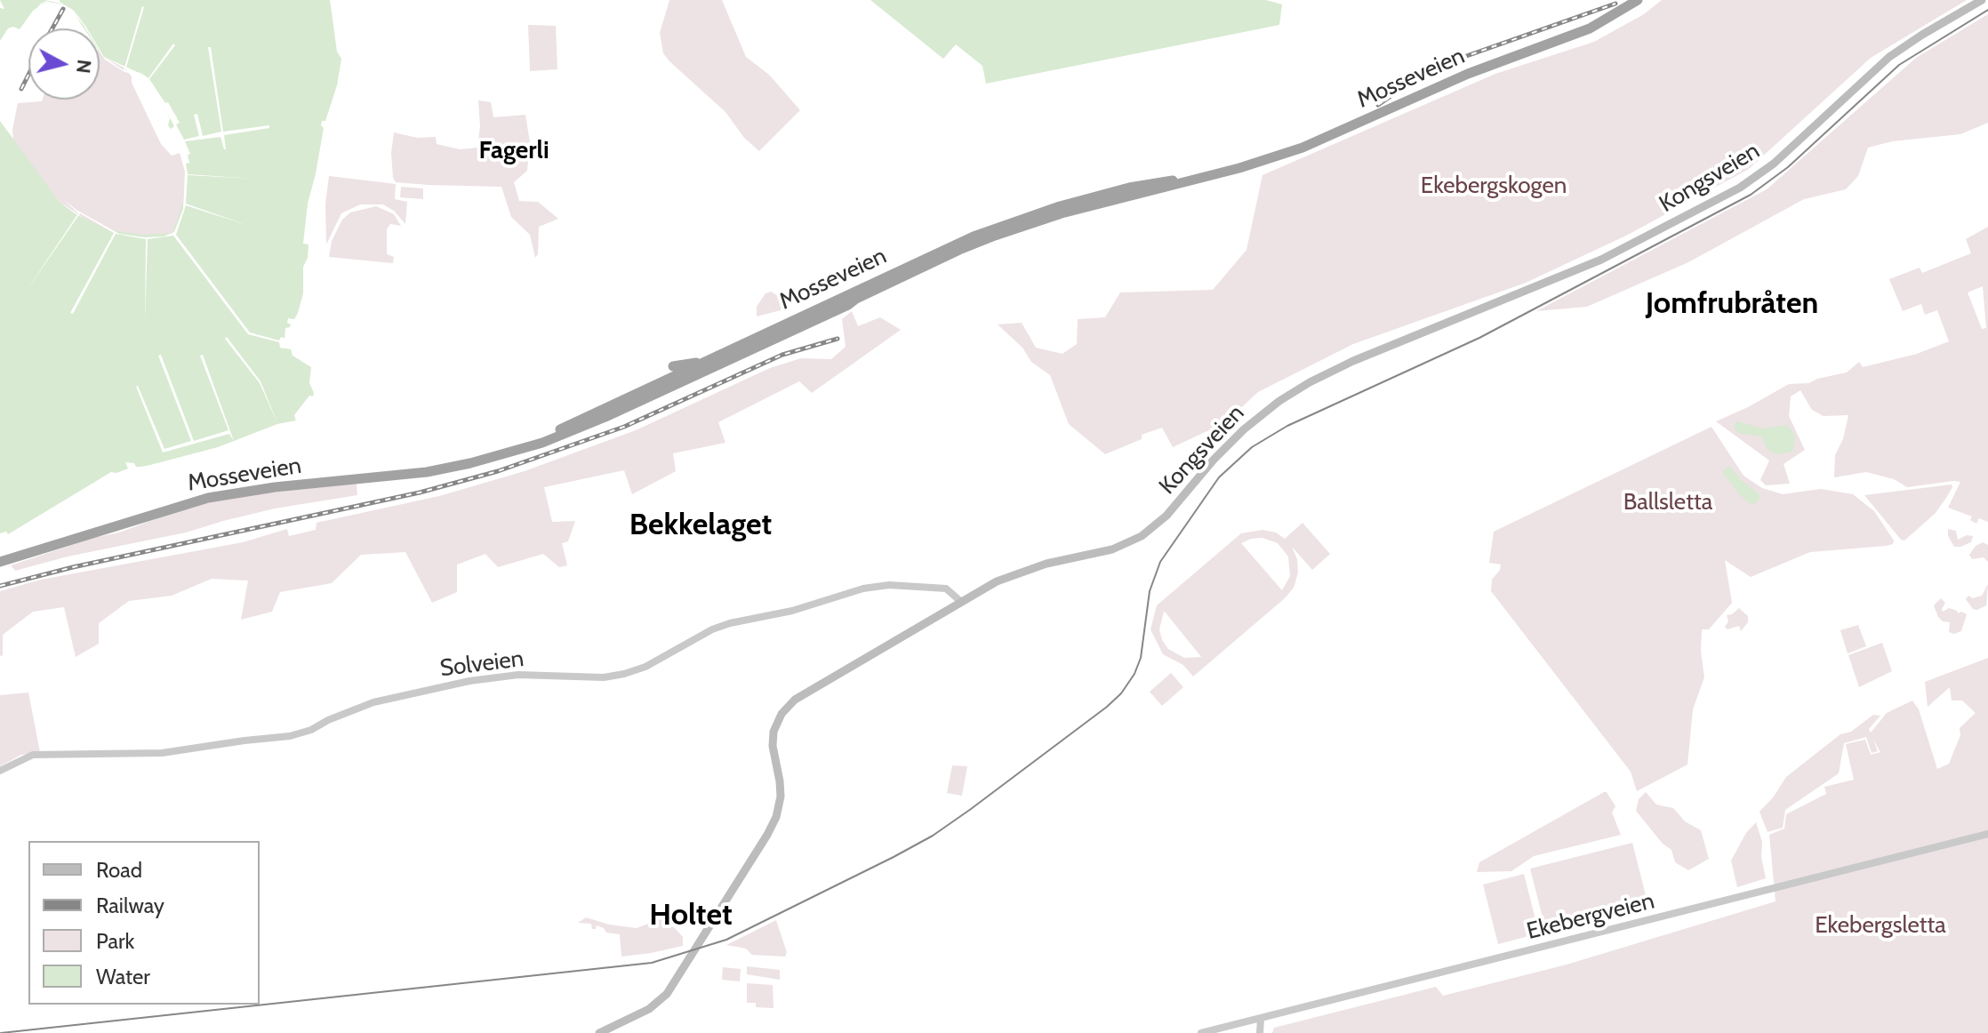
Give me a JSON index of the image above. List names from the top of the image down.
{
  "streets": {
    "highway": ["Mosseveien"],
    "main road": ["Kongsveien"],
    "street": ["Solveien", "Ekebergveien"]
  },
  "crossings": [
    ["Kongsveien", "Solveien"]
  ],
  "districts": [
    "Fagerli",
    "Jomfrubråten",
    "Bekkelaget",
    "Holtet"
  ],
  "parks": ["Ekebergskogen", "Ballsletta", "Ekebergsletta"],
  "legend": [
    "Road",
    "Railway",
    "Park",
    "Water"
  ],
  "north": "right"
}
